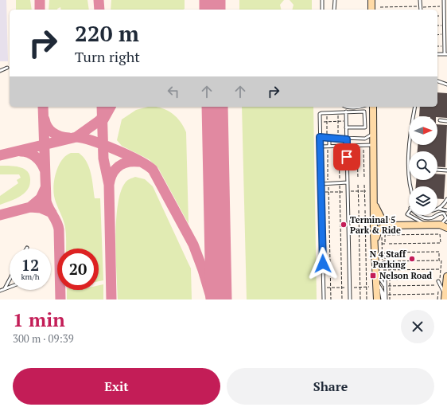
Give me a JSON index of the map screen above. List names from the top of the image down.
{
  "places": {
    "other": ["Terminal 5 Park & Ride", "N 4 Staff Parking"],
    "transit": ["Nelson Road"]
  },
  "north": "right",
  "page": {
    "turn": ["220 m", "Turn right"],
    "speed": "12 km/h",
    "limit": "20",
    "heading": ["1 min", "300 m · 09:39"],
    "buttons": ["Exit", "Share"]
  }
}
